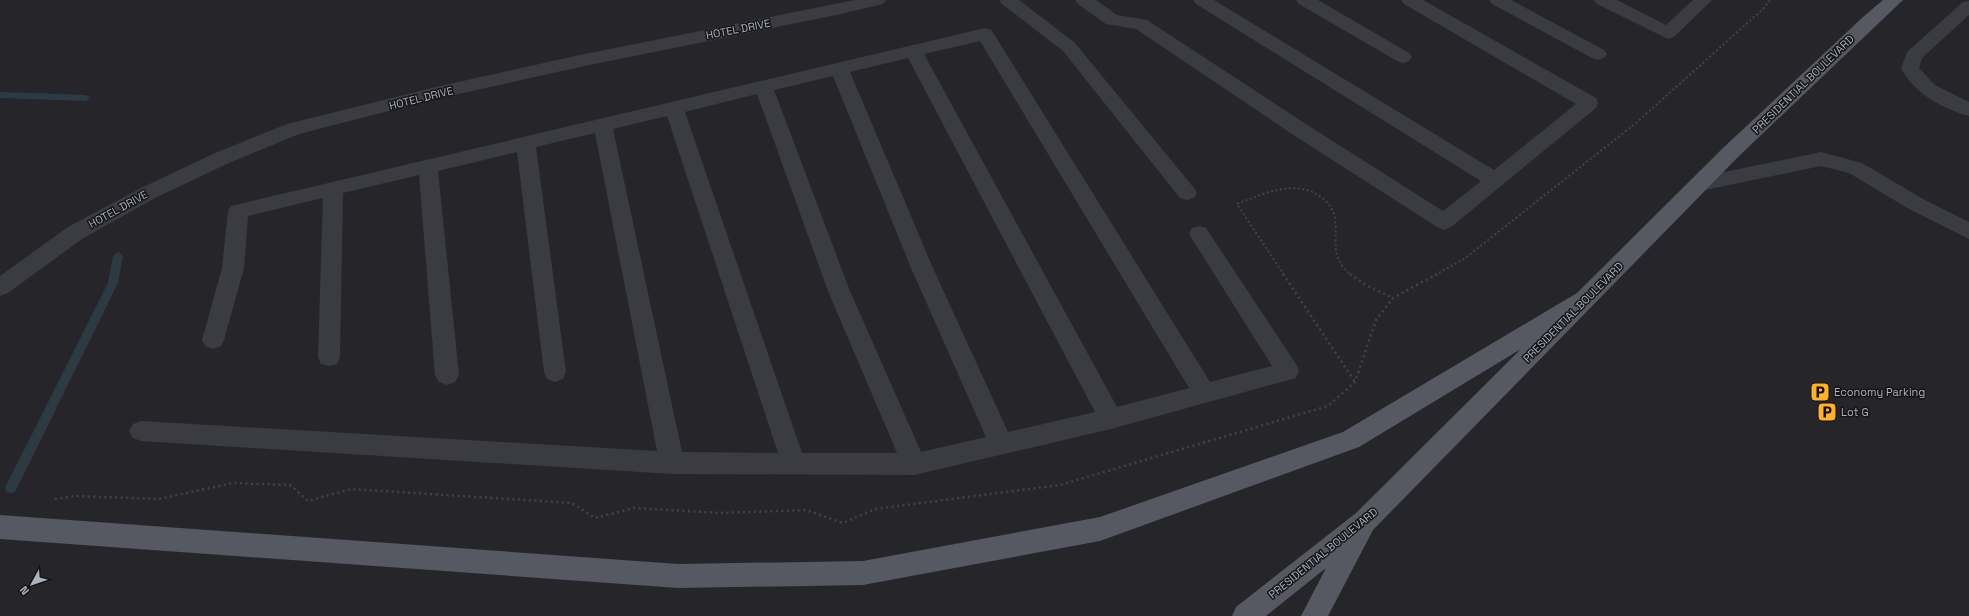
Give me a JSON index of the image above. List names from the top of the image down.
{
  "streets": {
    "main road": ["PRESIDENTIAL BOULEVARD"],
    "street": ["HOTEL DRIVE"]
  },
  "places": {
    "parking": ["Economy Parking", "Lot G"]
  },
  "north": "bottom left"
}
